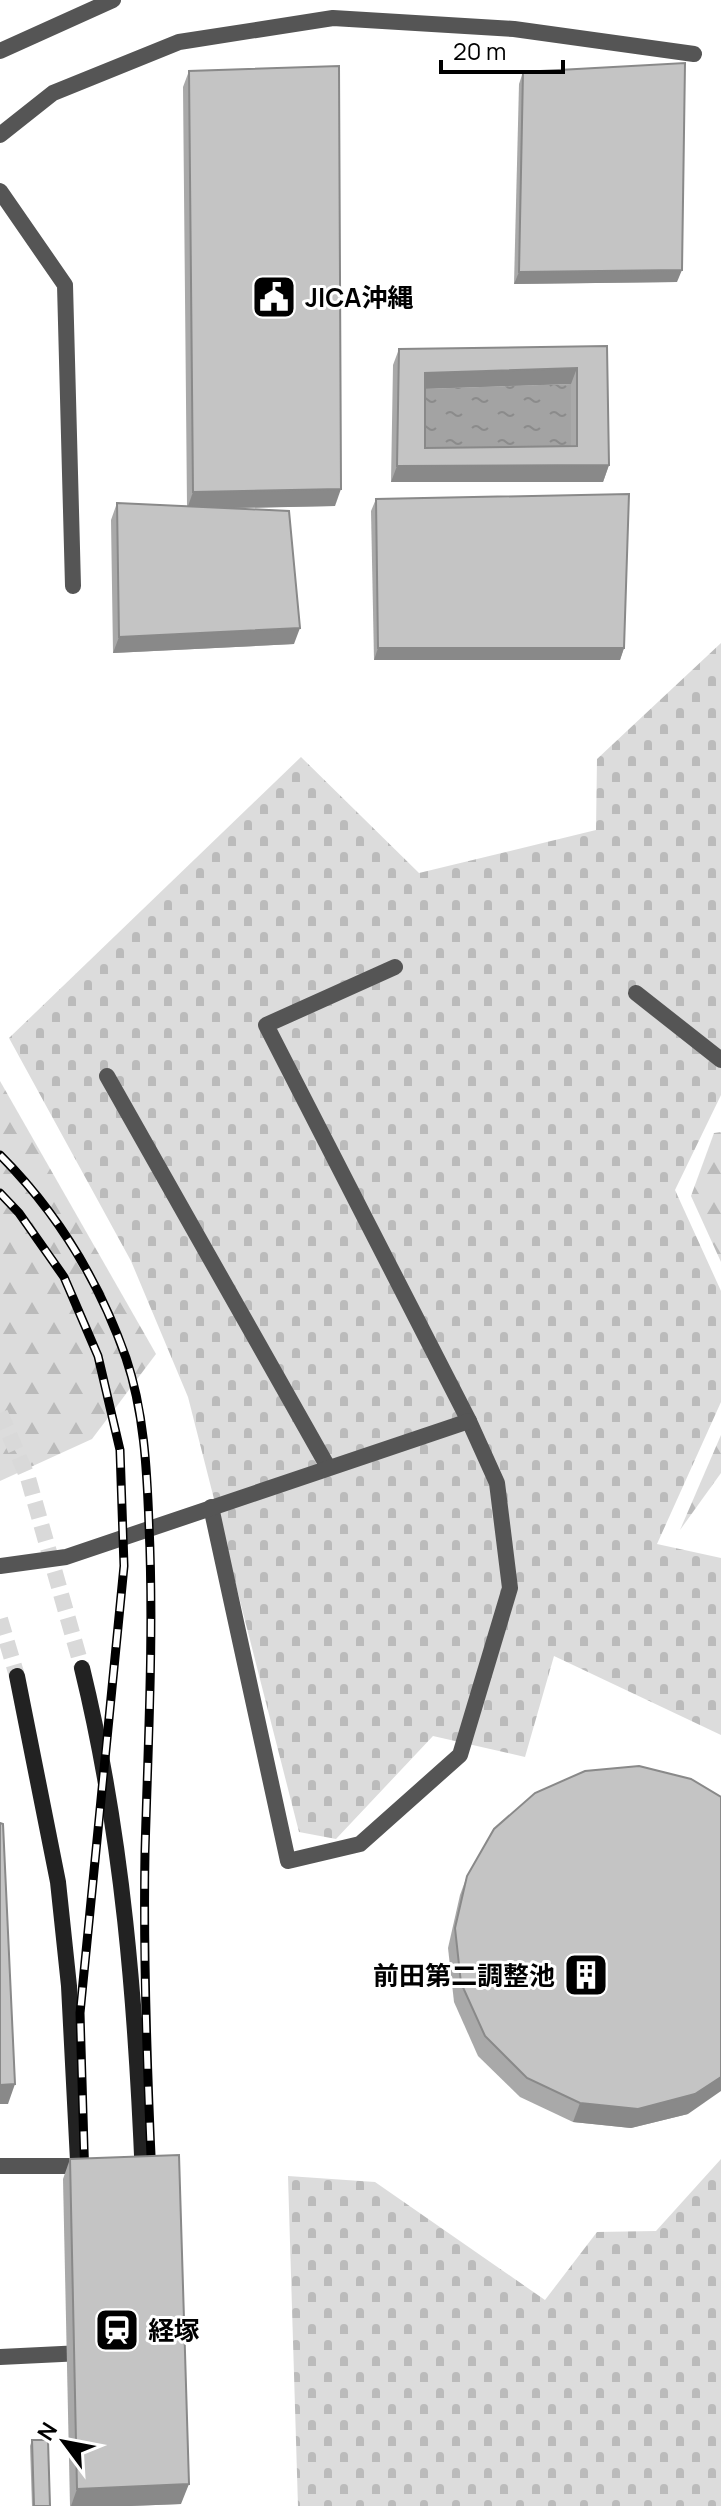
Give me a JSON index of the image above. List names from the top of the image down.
{
  "places": {
    "public building": ["JICA沖縄"],
    "building": ["前田第二調整池"],
    "station": ["経塚"]
  },
  "scale_bar": "20 m",
  "north": "top left"
}
